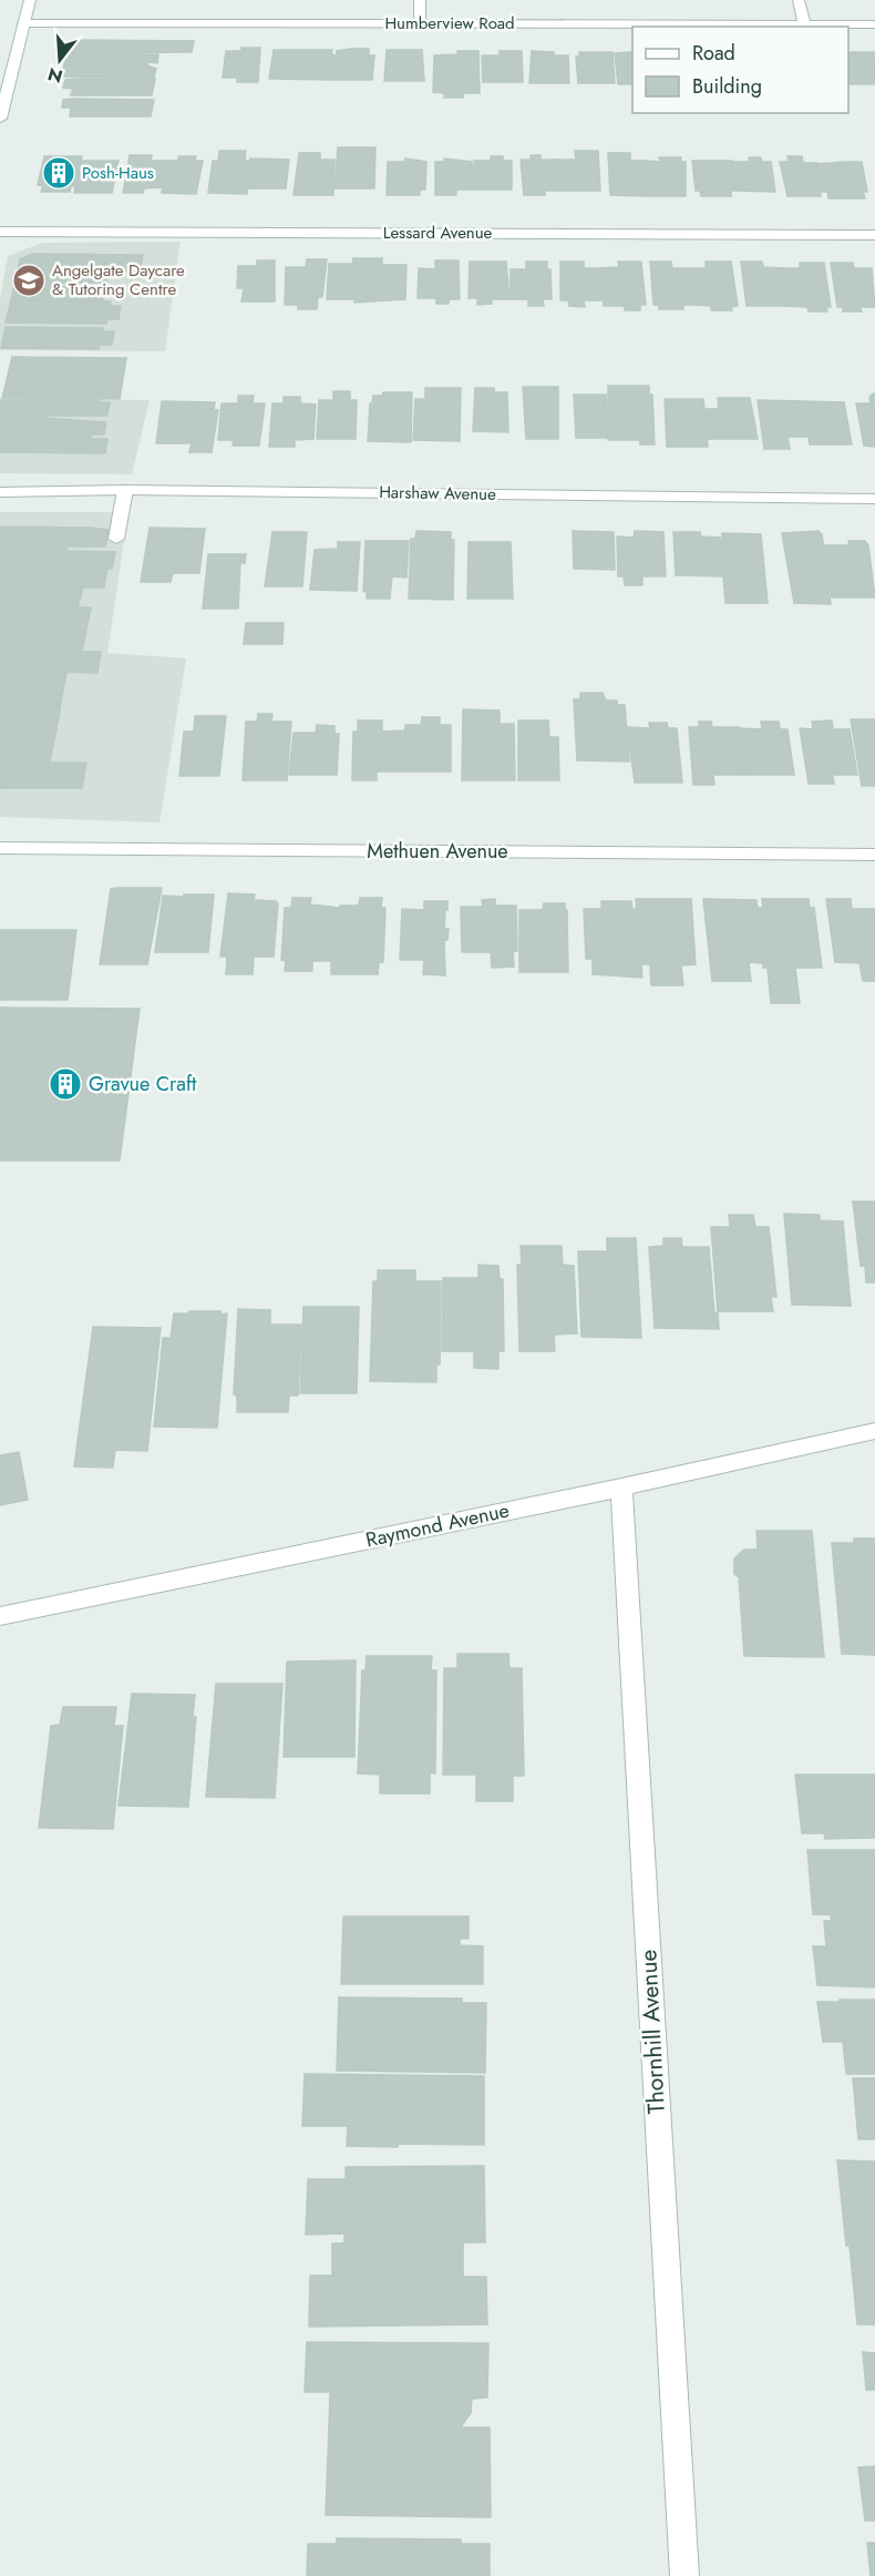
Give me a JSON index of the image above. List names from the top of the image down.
{
  "streets": {
    "street": [
      "Humberview Road",
      "Lessard Avenue",
      "Harshaw Avenue",
      "Methuen Avenue",
      "Raymond Avenue",
      "Thornhill Avenue"
    ]
  },
  "crossings": [
    ["Raymond Avenue", "Thornhill Avenue"]
  ],
  "places": {
    "building": ["Posh-Haus", "Gravue Craft"],
    "school or university": ["Angelgate Daycare & Tutoring Centre"]
  },
  "legend": ["Road", "Building"],
  "north": "bottom"
}
